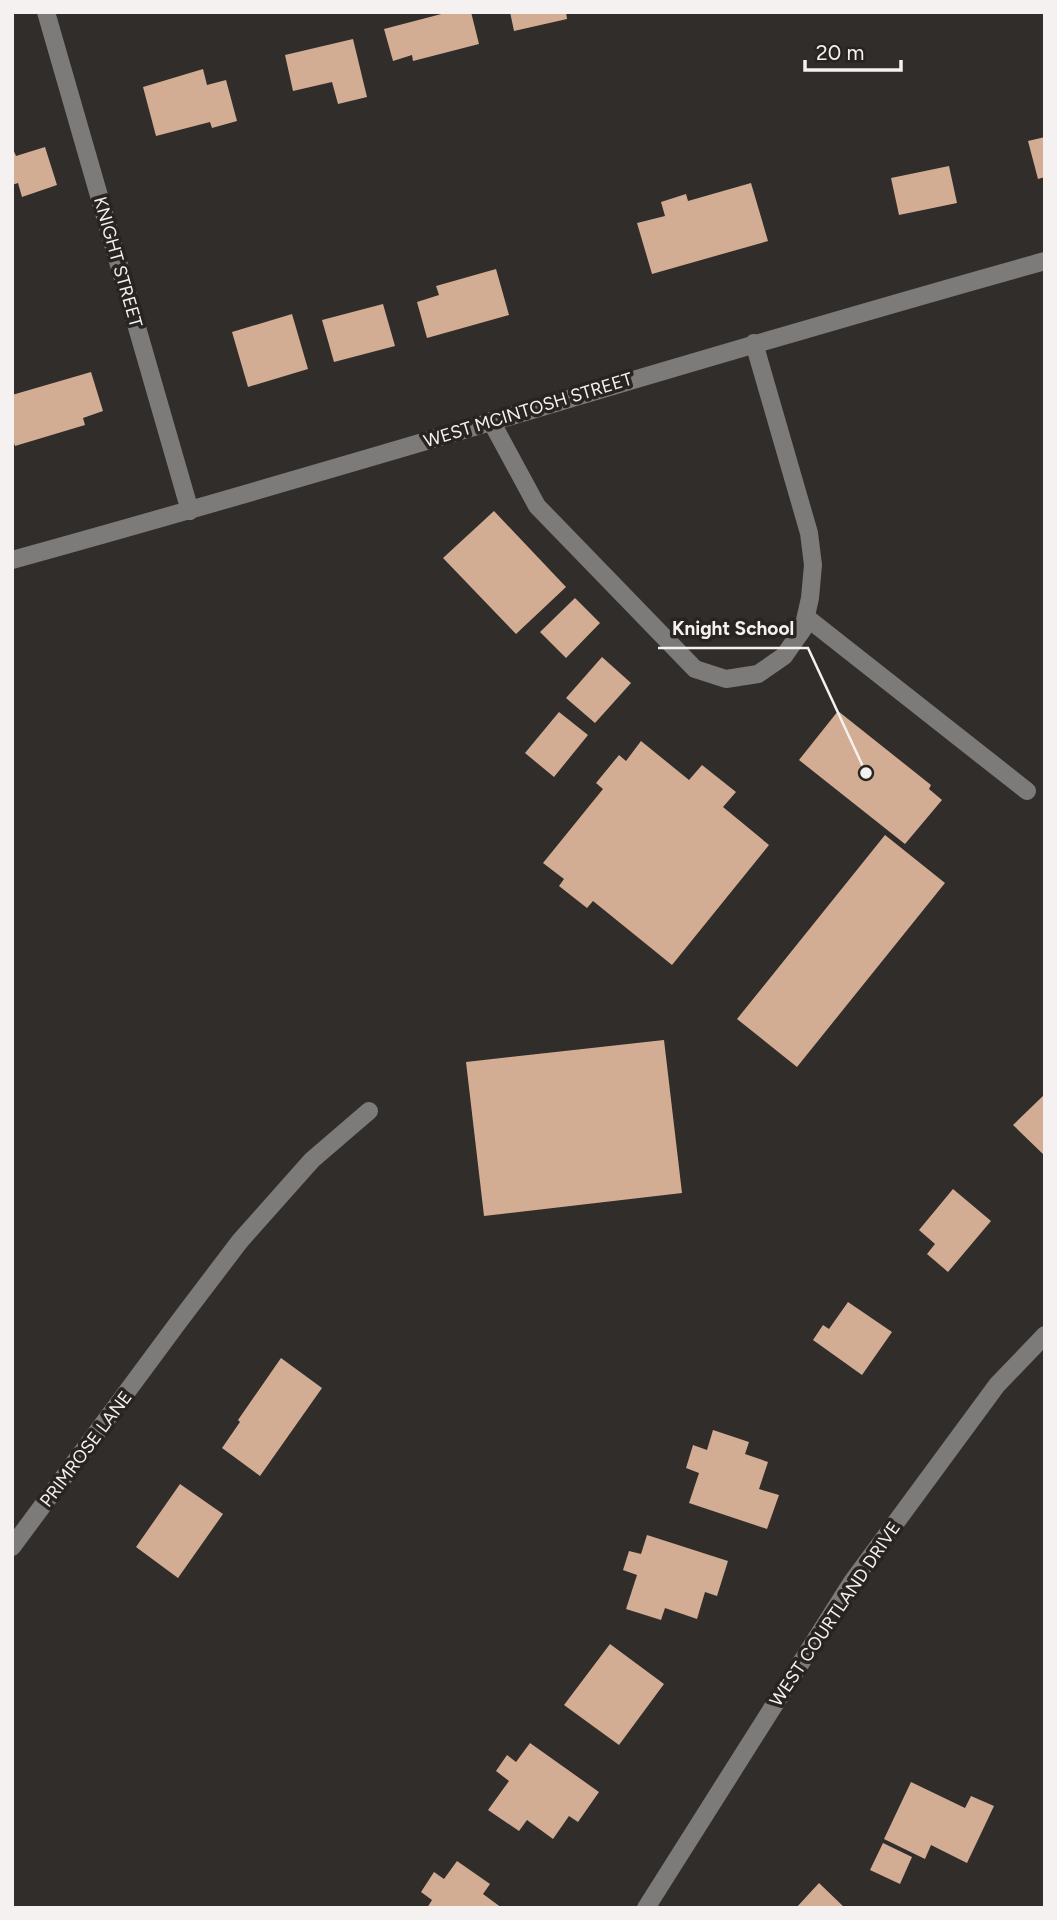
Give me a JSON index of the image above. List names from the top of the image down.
{
  "streets": {
    "street": [
      "KNIGHT STREET",
      "WEST MCINTOSH STREET",
      "PRIMROSE LANE",
      "WEST COURTLAND DRIVE"
    ]
  },
  "crossings": [
    ["KNIGHT STREET", "WEST MCINTOSH STREET"]
  ],
  "places": ["Knight School"],
  "scale_bar": "20 m"
}
